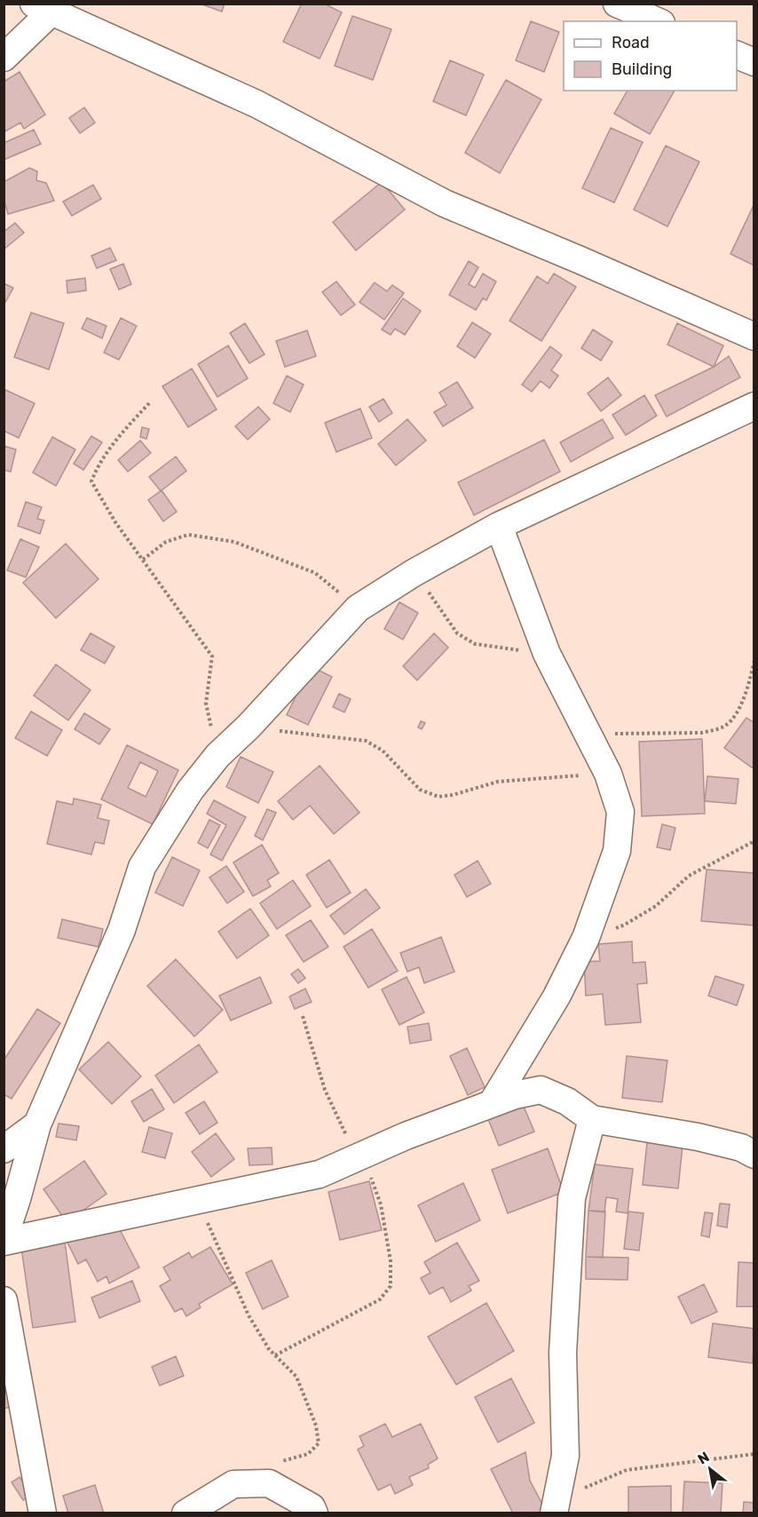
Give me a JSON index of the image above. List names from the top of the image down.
{
  "legend": ["Road", "Building"],
  "north": "top left"
}
